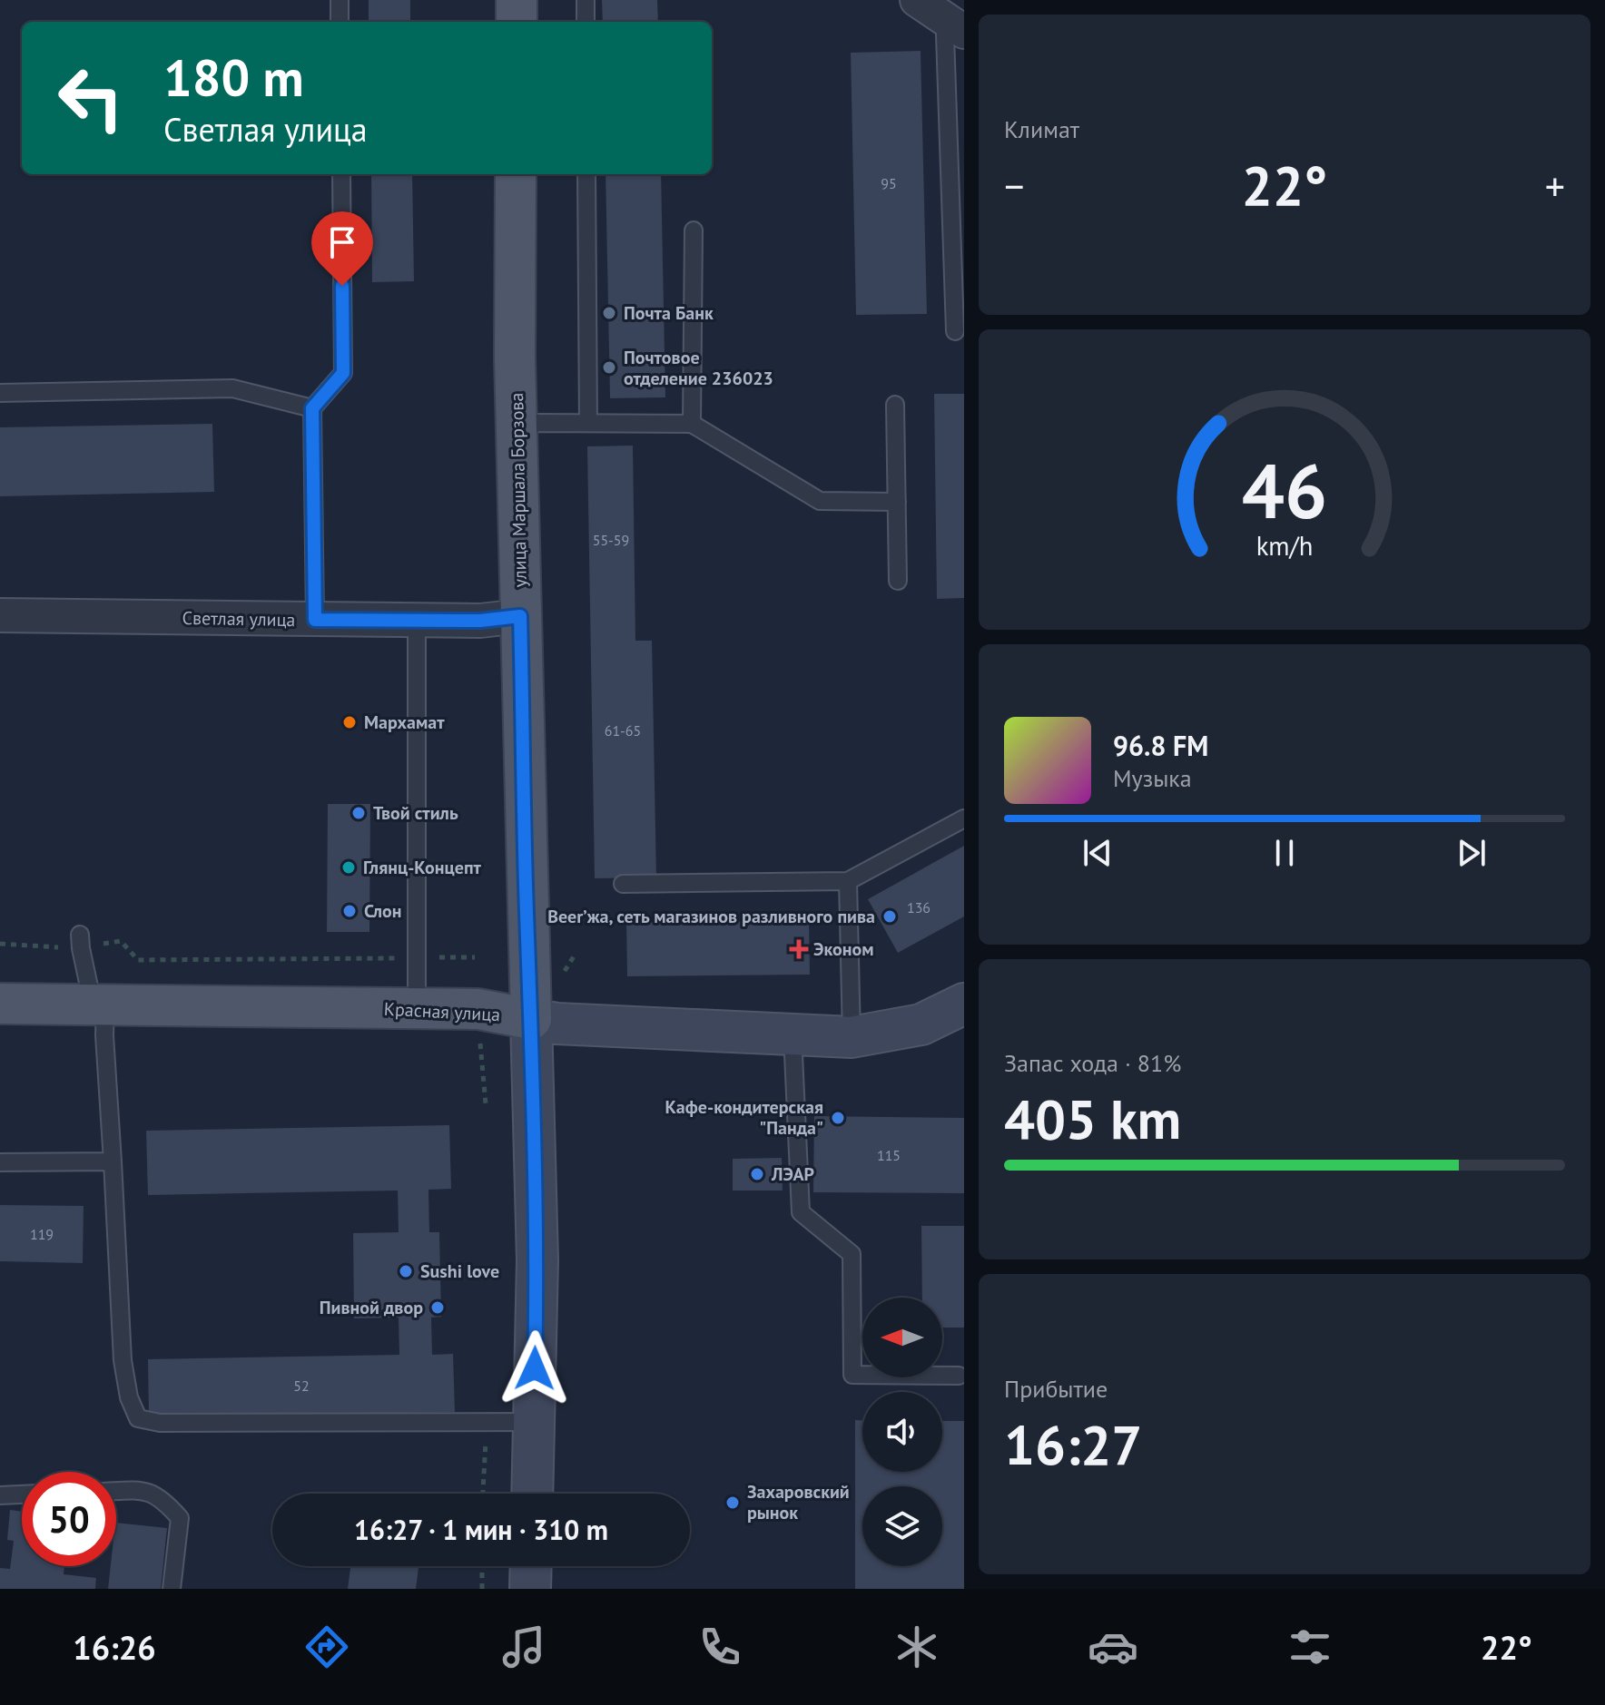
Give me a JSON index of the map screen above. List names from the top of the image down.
{
  "streets": {
    "main road": ["улица Маршала Борзова", "Красная улица"],
    "street": ["Светлая улица"]
  },
  "crossings": [
    ["улица Маршала Борзова", "Светлая улица"],
    ["улица Маршала Борзова", "Красная улица"]
  ],
  "places": {
    "other": [
      "Почта Банк",
      "Почтовое отделение 236023",
      "Мархамат",
      "Твой стиль",
      "Глянц-Концепт",
      "Слон",
      "Beer’жа, сеть магазинов разливного пива",
      "Кафе-кондитерская \"Панда\"",
      "ЛЭАР",
      "Sushi love",
      "Пивной двор",
      "Захаровский рынок"
    ],
    "health": ["Эконом"]
  },
  "house_numbers": [
    "95",
    "55-59",
    "61-65",
    "136",
    "115",
    "119",
    "52"
  ],
  "north": "left",
  "page": {
    "tile": [
      "Климат",
      ["Запас хода · 81%", "405 km"],
      ["Прибытие", "16:27"]
    ],
    "turn": ["180 m", "Светлая улица"],
    "heat": ["−", "22°", "+"],
    "song": ["96.8 FM", "Музыка"],
    "limit": "50",
    "trip": "16:27 · 1 мин · 310 m",
    "tabs": ["16:26", "22°"],
    "gauge": ["46", "km/h"]
  }
}
